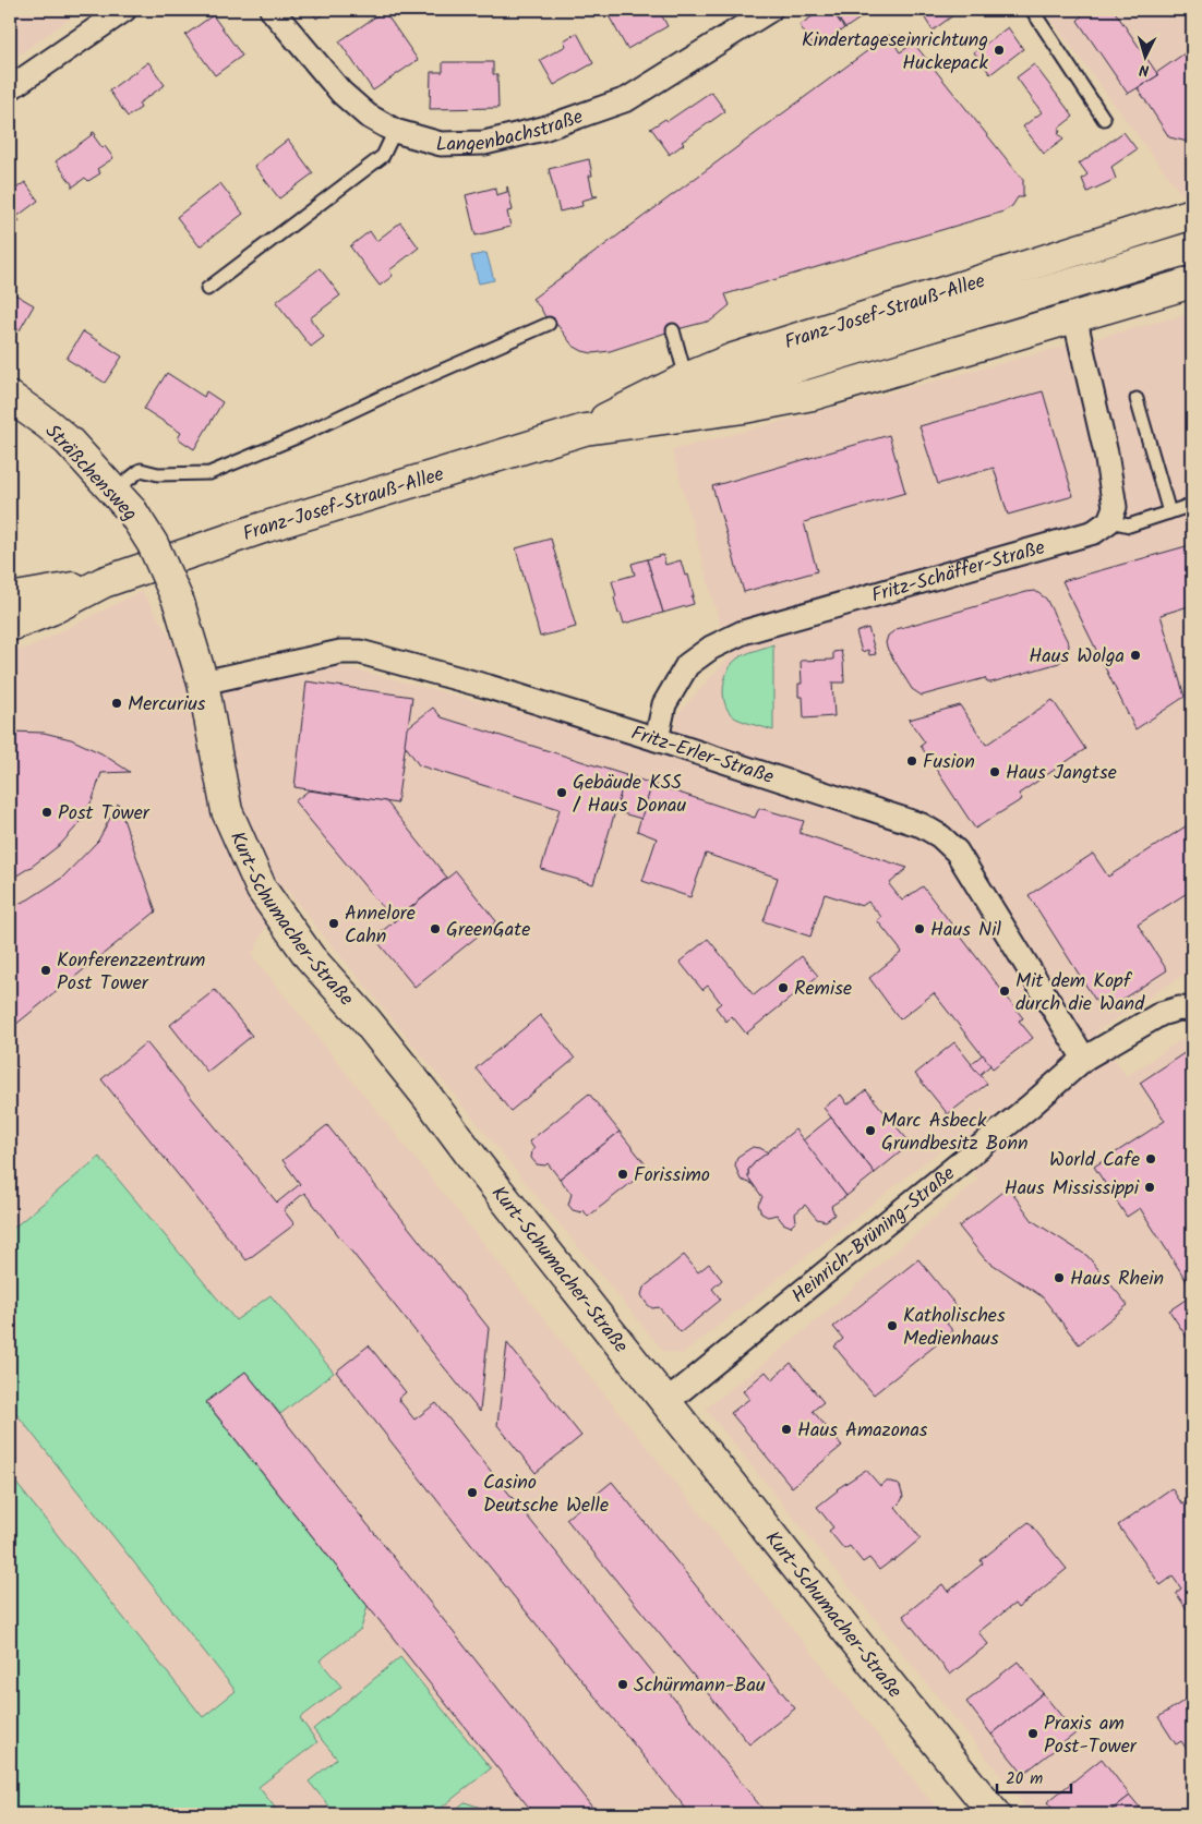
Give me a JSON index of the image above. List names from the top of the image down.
{
  "streets": {
    "street": [
      "Langenbachstraße",
      "Franz-Josef-Strauß-Allee",
      "Sträßchensweg",
      "Fritz-Schäffer-Straße",
      "Fritz-Erler-Straße",
      "Kurt-Schumacher-Straße",
      "Heinrich-Brüning-Straße"
    ]
  },
  "crossings": [
    ["Sträßchensweg", "Fritz-Erler-Straße"],
    ["Sträßchensweg", "Kurt-Schumacher-Straße"],
    ["Fritz-Schäffer-Straße", "Fritz-Erler-Straße"],
    ["Fritz-Erler-Straße", "Kurt-Schumacher-Straße"],
    ["Fritz-Erler-Straße", "Heinrich-Brüning-Straße"],
    ["Kurt-Schumacher-Straße", "Heinrich-Brüning-Straße"]
  ],
  "places": [
    "Kindertageseinrichtung Huckepack",
    "Haus Wolga",
    "Mercurius",
    "Fusion",
    "Haus Jangtse",
    "Gebäude KSS / Haus Donau",
    "Post Tower",
    "Annelore Cahn",
    "GreenGate",
    "Haus Nil",
    "Konferenzzentrum Post Tower",
    "Remise",
    "Mit dem Kopf durch die Wand",
    "Marc Asbeck Grundbesitz Bonn",
    "World Cafe",
    "Forissimo",
    "Haus Mississippi",
    "Haus Rhein",
    "Katholisches Medienhaus",
    "Haus Amazonas",
    "Casino Deutsche Welle",
    "Schürmann-Bau",
    "Praxis am Post-Tower"
  ],
  "scale_bar": "20 m",
  "north": "bottom"
}
